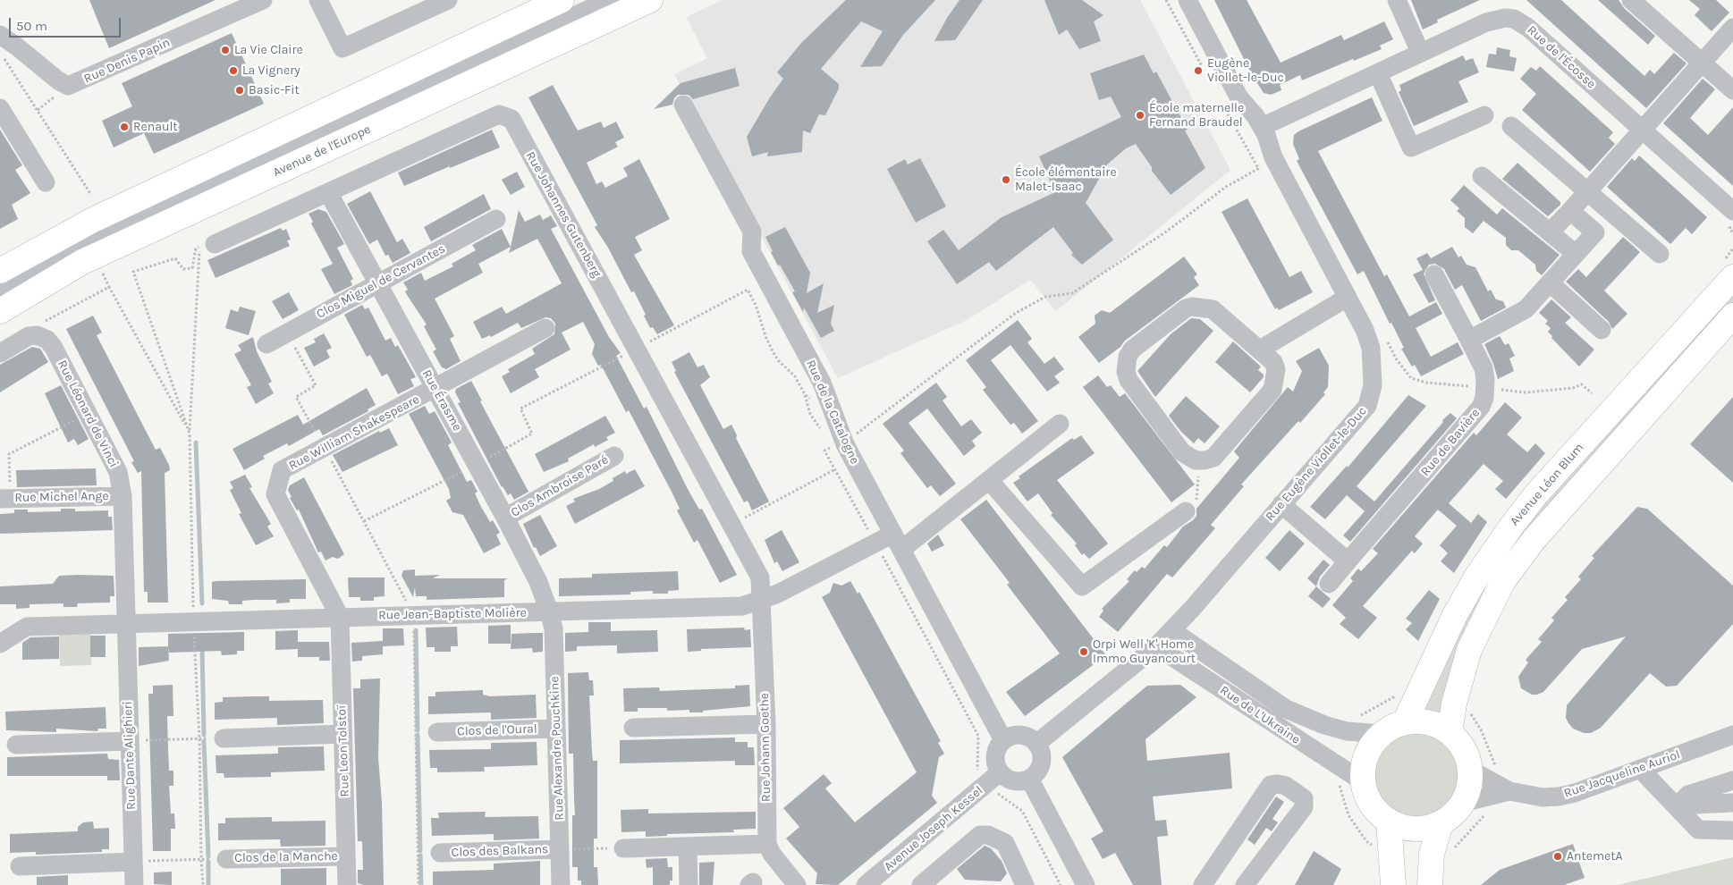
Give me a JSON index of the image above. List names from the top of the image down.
{
  "streets": {
    "main road": ["Avenue de l'Europe", "Avenue Léon Blum"],
    "street": [
      "Rue de l'Écosse",
      "Rue Denis Papin",
      "Rue Johannes Gutenberg",
      "Clos Miguel de Cervantes",
      "Rue Érasme",
      "Rue de la Catalogne",
      "Rue Léonard de Vinci",
      "Rue William Shakespeare",
      "Rue de Bavière",
      "Rue Eugène Viollet-le-Duc",
      "Clos Ambroise Paré",
      "Rue Michel Ange",
      "Rue Jean-Baptiste Molière",
      "Rue de L'Ukraine",
      "Clos de l'Oural",
      "Rue Johann Goethe",
      "Rue Alexandre Pouchkine",
      "Rue Leon Tolstoï",
      "Rue Dante Alighieri",
      "Rue Jacqueline Auriol",
      "Avenue Joseph Kessel",
      "Clos des Balkans",
      "Clos de la Manche"
    ]
  },
  "crossings": [
    ["Rue de l'Écosse", "Rue Eugène Viollet-le-Duc"],
    ["Rue Johannes Gutenberg", "Rue Érasme"],
    ["Rue Johannes Gutenberg", "Rue Jean-Baptiste Molière"],
    ["Rue Johannes Gutenberg", "Rue Johann Goethe"],
    ["Clos Miguel de Cervantes", "Rue Érasme"],
    ["Rue Érasme", "Rue William Shakespeare"],
    ["Rue Érasme", "Clos Ambroise Paré"],
    ["Rue Érasme", "Rue Jean-Baptiste Molière"],
    ["Rue Érasme", "Rue Alexandre Pouchkine"],
    ["Rue de la Catalogne", "Rue Eugène Viollet-le-Duc"],
    ["Rue de la Catalogne", "Rue Jean-Baptiste Molière"],
    ["Rue de la Catalogne", "Avenue Joseph Kessel"],
    ["Rue Léonard de Vinci", "Rue Michel Ange"],
    ["Rue Léonard de Vinci", "Rue Jean-Baptiste Molière"],
    ["Rue Léonard de Vinci", "Rue Dante Alighieri"],
    ["Rue William Shakespeare", "Rue Jean-Baptiste Molière"],
    ["Rue William Shakespeare", "Rue Leon Tolstoï"],
    ["Rue Eugène Viollet-le-Duc", "Rue de L'Ukraine"],
    ["Rue Eugène Viollet-le-Duc", "Avenue Joseph Kessel"],
    ["Avenue Léon Blum", "Rue de L'Ukraine"],
    ["Avenue Léon Blum", "Rue Jacqueline Auriol"],
    ["Rue Jean-Baptiste Molière", "Rue Johann Goethe"],
    ["Rue Jean-Baptiste Molière", "Rue Alexandre Pouchkine"],
    ["Rue Jean-Baptiste Molière", "Rue Leon Tolstoï"],
    ["Rue Jean-Baptiste Molière", "Rue Dante Alighieri"],
    ["Rue de L'Ukraine", "Rue Jacqueline Auriol"],
    ["Clos de l'Oural", "Rue Alexandre Pouchkine"],
    ["Rue Alexandre Pouchkine", "Clos des Balkans"],
    ["Rue Leon Tolstoï", "Clos de la Manche"]
  ],
  "places": [
    "La Vie Claire",
    "La Vignery",
    "Eugène Viollet-le-Duc",
    "Basic-Fit",
    "École maternelle Fernand Braudel",
    "Renault",
    "École élémentaire Malet-Isaac",
    "Orpi Well 'K' Home Immo Guyancourt",
    "AntemetA"
  ],
  "scale_bar": "50 m"
}
